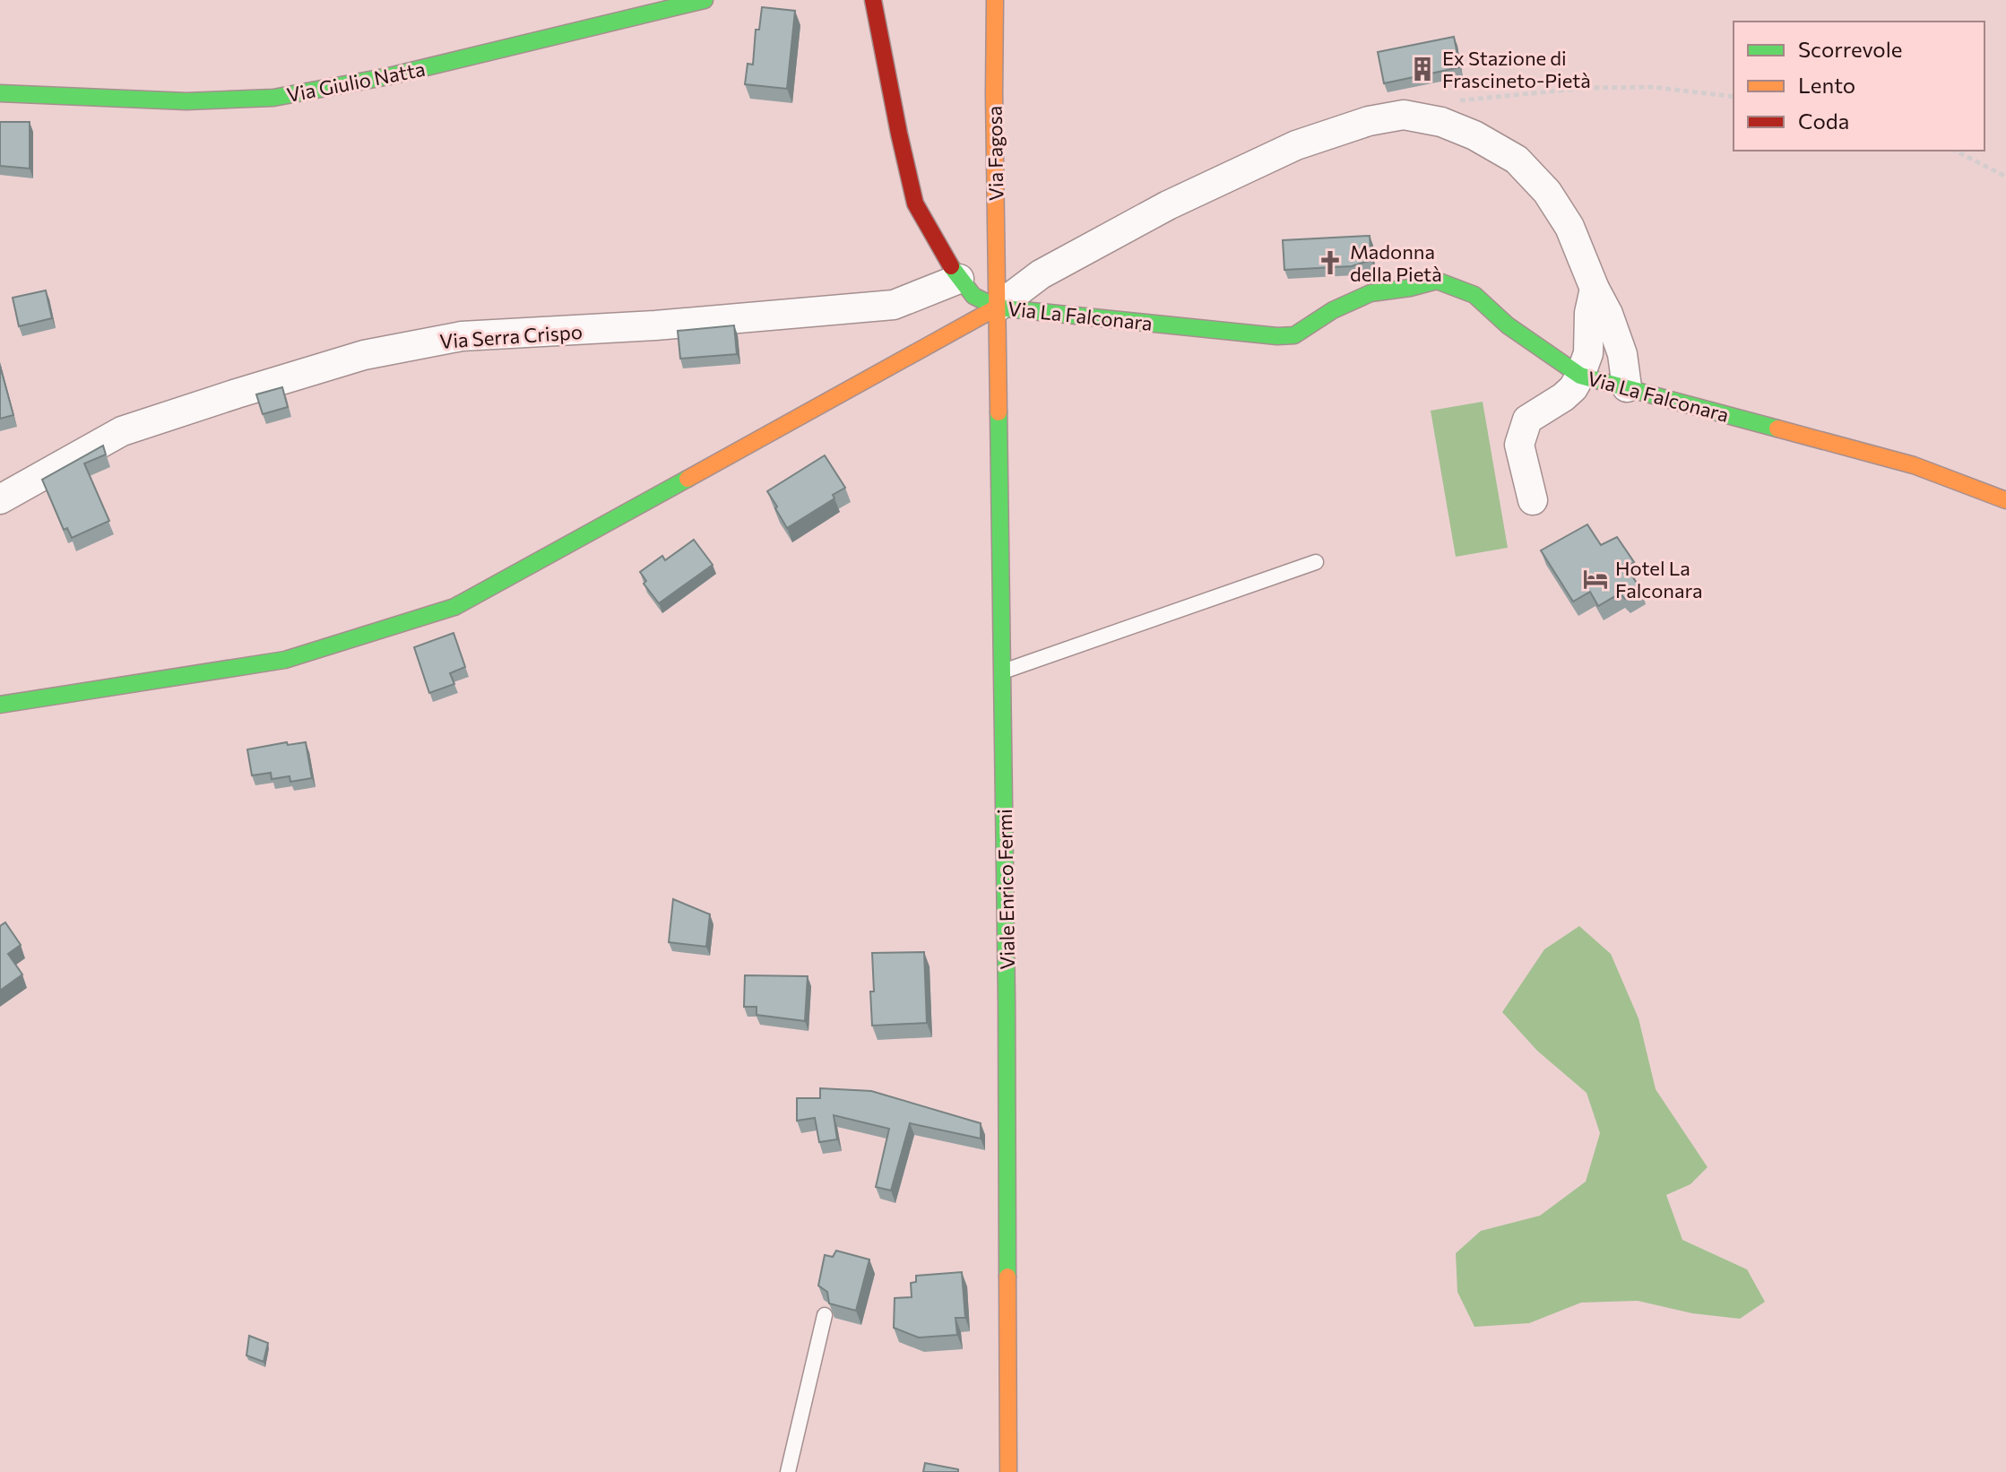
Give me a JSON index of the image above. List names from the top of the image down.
{
  "streets": {
    "street": [
      "Via Giulio Natta",
      "Via Fagosa",
      "Via La Falconara",
      "Via Serra Crispo",
      "Viale Enrico Fermi"
    ]
  },
  "crossings": [
    ["Via Fagosa", "Via La Falconara"],
    ["Via Fagosa", "Viale Enrico Fermi"],
    ["Via La Falconara", "Viale Enrico Fermi"]
  ],
  "places": {
    "building": ["Ex Stazione di Frascineto-Pietà"],
    "church": ["Madonna della Pietà"],
    "hotel": ["Hotel La Falconara"]
  },
  "legend": ["Scorrevole", "Lento", "Coda"]
}
